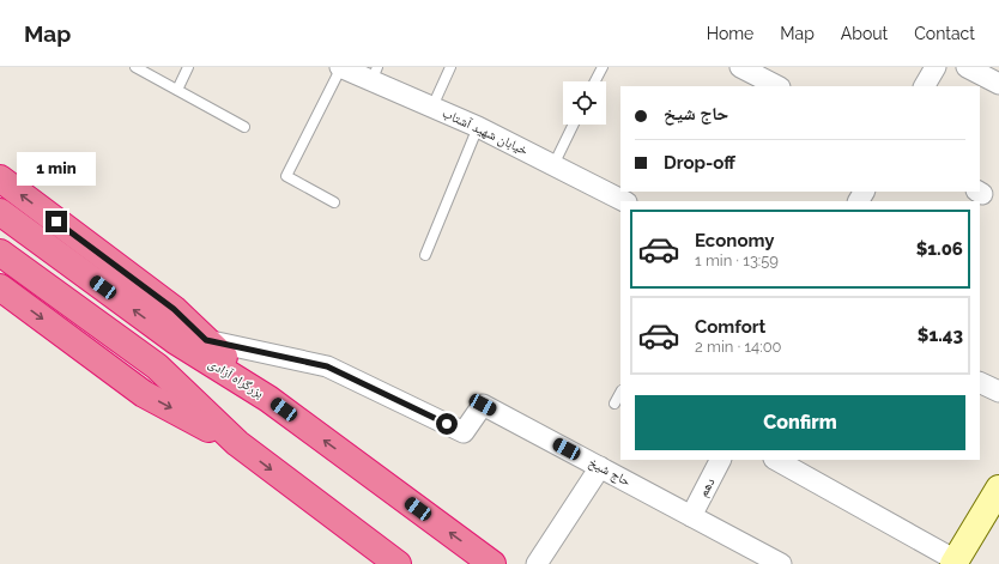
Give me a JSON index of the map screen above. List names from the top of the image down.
{
  "streets": {
    "highway": ["بزرگراه آزادی"],
    "street": ["خیابان شهید آشتاب", "حاج شیخ", "دهم"]
  },
  "crossings": [
    ["حاج شیخ", "دهم"]
  ],
  "page": {
    "header": "Map",
    "nav": [
      "Home",
      "Map",
      "About",
      "Contact"
    ],
    "banner": ["حاج شیخ", "Drop-off"],
    "bubble": "1 min",
    "list": [
      {
        "name": "Economy",
        "note": "1 min · 13:59",
        "value": "$1.06"
      },
      {
        "name": "Comfort",
        "note": "2 min · 14:00",
        "value": "$1.43"
      }
    ],
    "buttons": "Confirm"
  }
}
